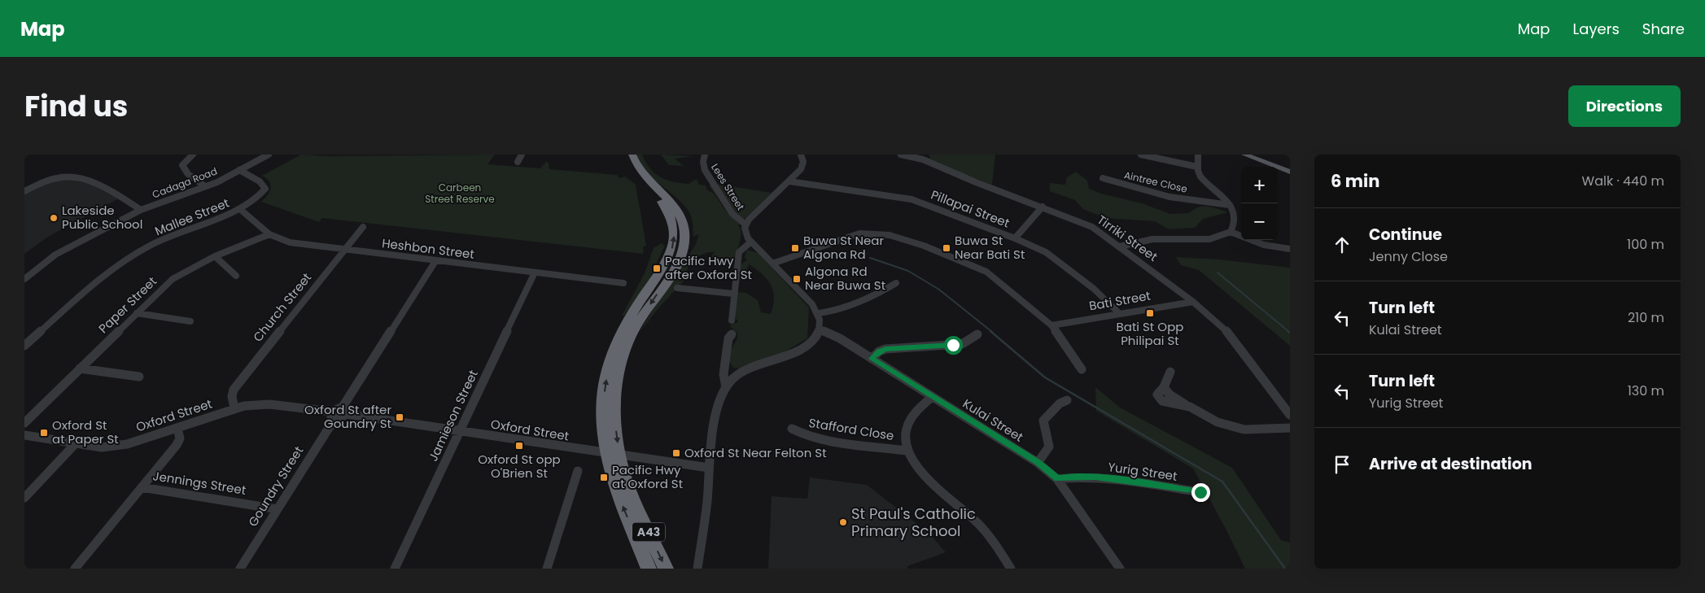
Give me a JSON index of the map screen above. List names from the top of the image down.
{
  "streets": {
    "highway": ["A43"],
    "street": [
      "Aintree Close",
      "Cadaga Road",
      "Lees Street",
      "Pillapai Street",
      "Mallee Street",
      "Tirriki Street",
      "Heshbon Street",
      "Bati Street",
      "Paper Street",
      "Church Street",
      "Oxford Street",
      "Jamieson Street",
      "Kulai Street",
      "Stafford Close",
      "Yurig Street",
      "Jennings Street",
      "Goundry Street"
    ]
  },
  "crossings": [
    ["Cadaga Road", "Mallee Street"],
    ["Pillapai Street", "Bati Street"],
    ["Mallee Street", "Heshbon Street"],
    ["Tirriki Street", "Bati Street"],
    ["Heshbon Street", "Paper Street"],
    ["Heshbon Street", "Church Street"],
    ["Heshbon Street", "Jamieson Street"],
    ["Church Street", "Oxford Street"],
    ["Oxford Street", "Jamieson Street"],
    ["Oxford Street", "Goundry Street"],
    ["Oxford Street", "A43"],
    ["Kulai Street", "Yurig Street"],
    ["Jennings Street", "Goundry Street"]
  ],
  "parks": ["Carbeen Street Reserve"],
  "places": {
    "other": ["Lakeside Public School", "St Paul's Catholic Primary School"],
    "transit": [
      "Buwa St Near Algona Rd",
      "Buwa St Near Bati St",
      "Pacific Hwy after Oxford St",
      "Algona Rd Near Buwa St",
      "Bati St Opp Philipai St",
      "Oxford St after Goundry St",
      "Oxford St at Paper St",
      "Oxford St opp O'Brien St",
      "Oxford St Near Felton St",
      "Pacific Hwy at Oxford St"
    ]
  },
  "page": {
    "header": "Map",
    "nav": ["Map", "Layers", "Share"],
    "title": "Find us",
    "buttons": "Directions",
    "heading": ["6 min", "Walk · 440 m"],
    "map_buttons": ["+", "−"],
    "list": [
      ["Continue", "Jenny Close", "100 m"],
      ["Turn left", "Kulai Street", "210 m"],
      ["Turn left", "Yurig Street", "130 m"],
      "Arrive at destination"
    ]
  }
}
